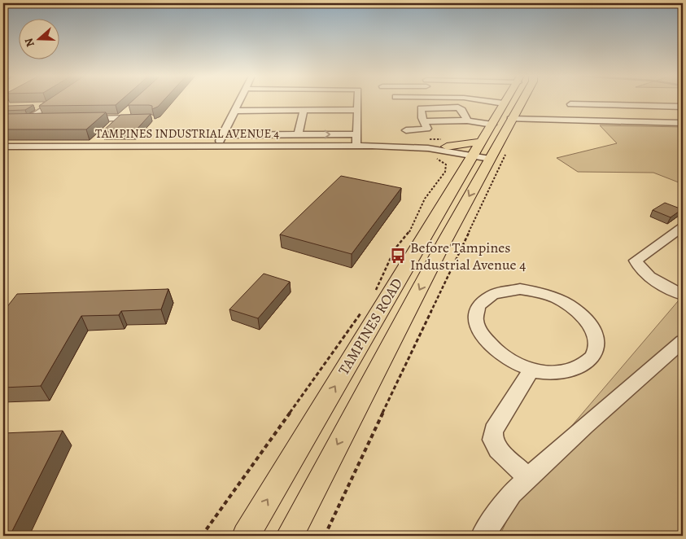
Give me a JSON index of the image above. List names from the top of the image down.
{
  "streets": {
    "main road": ["TAMPINES ROAD"],
    "street": ["TAMPINES INDUSTRIAL AVENUE 4"]
  },
  "crossings": [
    ["TAMPINES INDUSTRIAL AVENUE 4", "TAMPINES ROAD"]
  ],
  "places": {
    "bus stop": ["Before Tampines Industrial Avenue 4"]
  },
  "north": "left"
}
